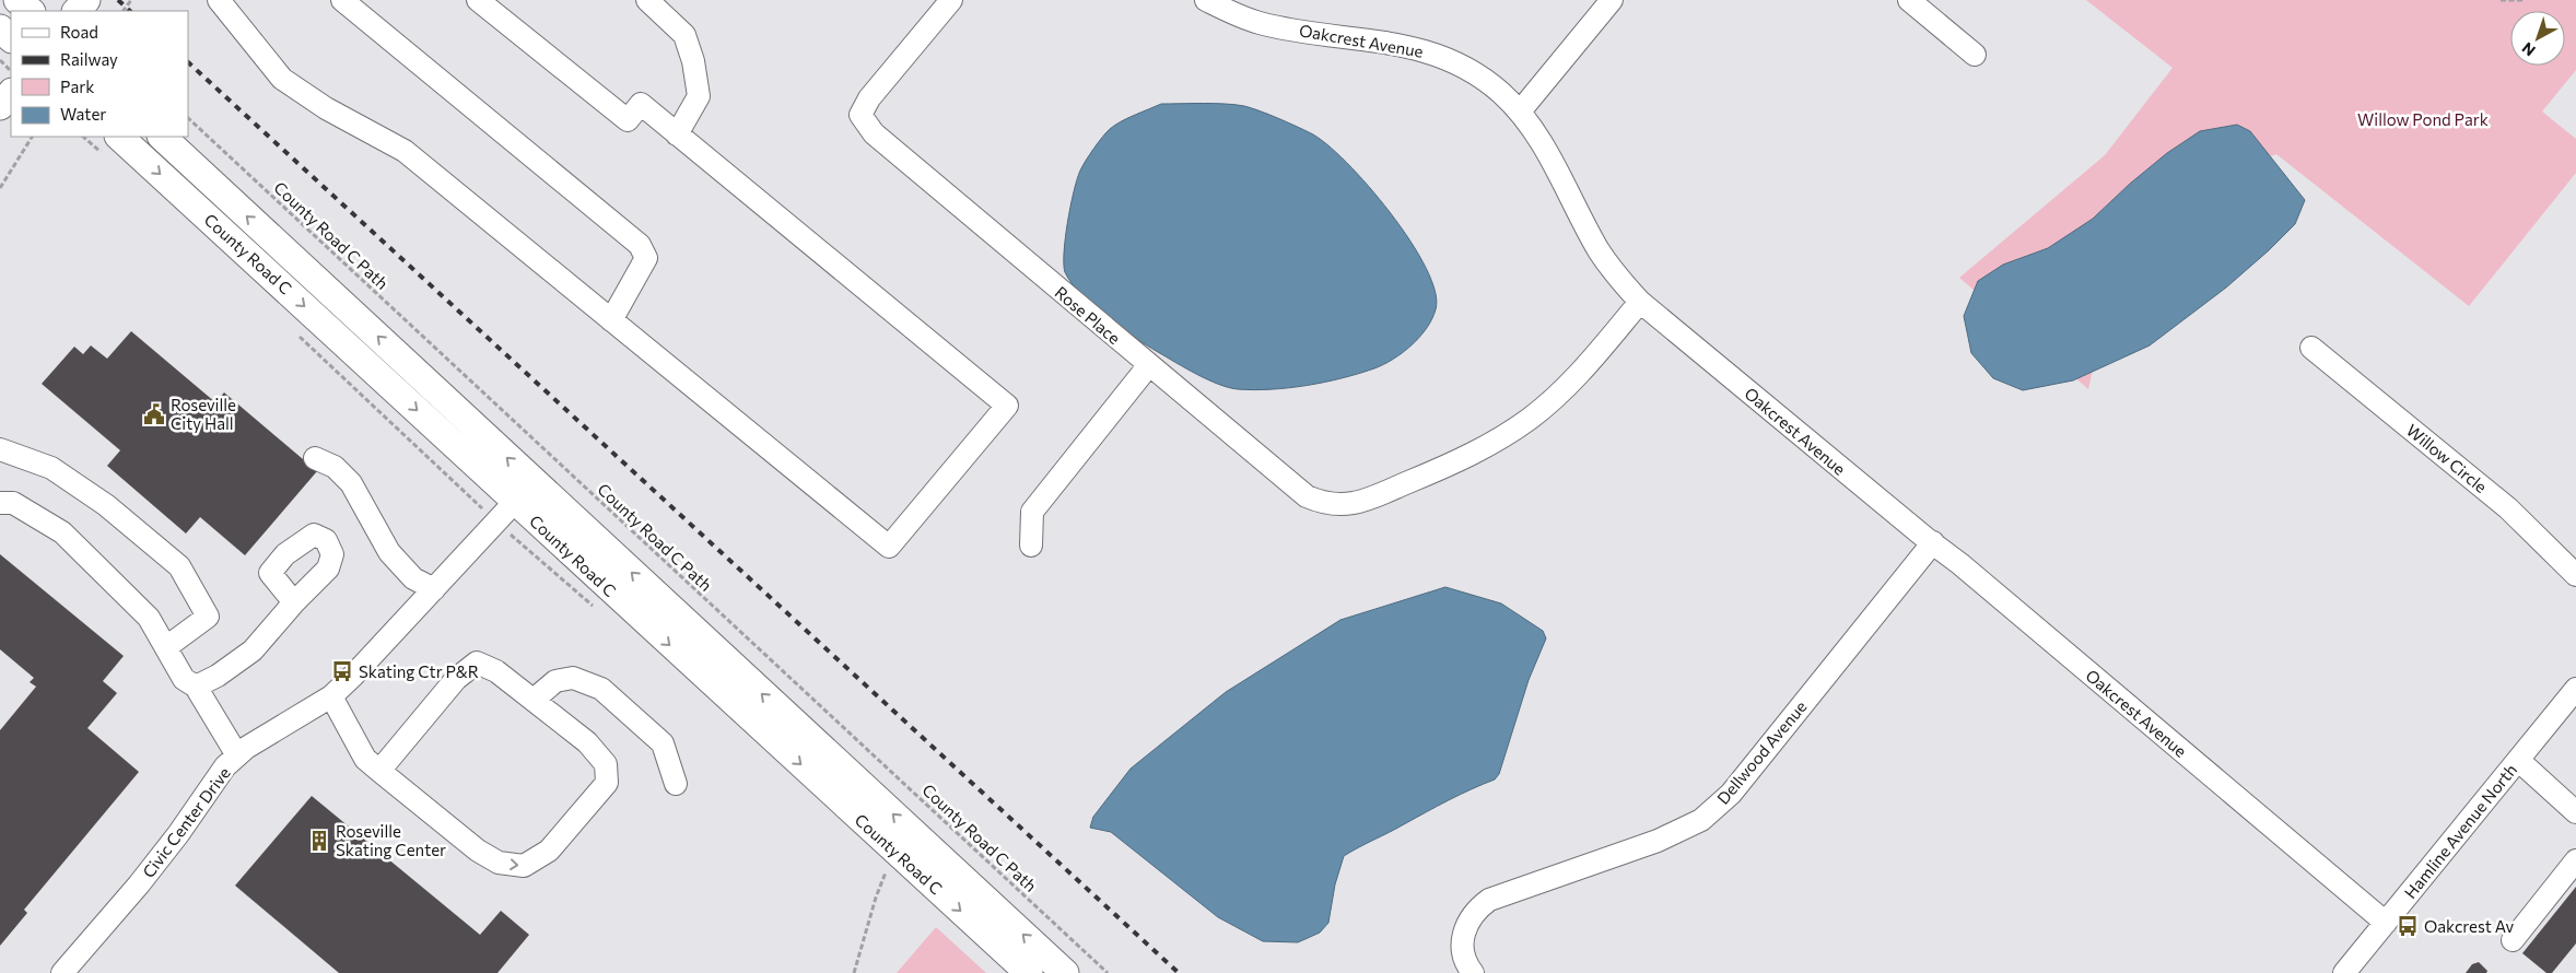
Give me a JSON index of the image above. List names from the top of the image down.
{
  "streets": {
    "main road": ["County Road C"],
    "street": [
      "Oakcrest Avenue",
      "Rose Place",
      "Willow Circle",
      "Dellwood Avenue",
      "Civic Center Drive",
      "Hamline Avenue North"
    ],
    "path": ["County Road C Path"]
  },
  "crossings": [
    ["Oakcrest Avenue", "Rose Place"],
    ["Oakcrest Avenue", "Dellwood Avenue"],
    ["Oakcrest Avenue", "Hamline Avenue North"],
    ["County Road C", "Civic Center Drive"]
  ],
  "parks": ["Willow Pond Park"],
  "places": {
    "public building": ["Roseville City Hall"],
    "bus stop": ["Skating Ctr P&R", "Oakcrest Av"],
    "building": ["Roseville Skating Center"]
  },
  "legend": [
    "Road",
    "Railway",
    "Park",
    "Water"
  ],
  "north": "bottom left"
}
